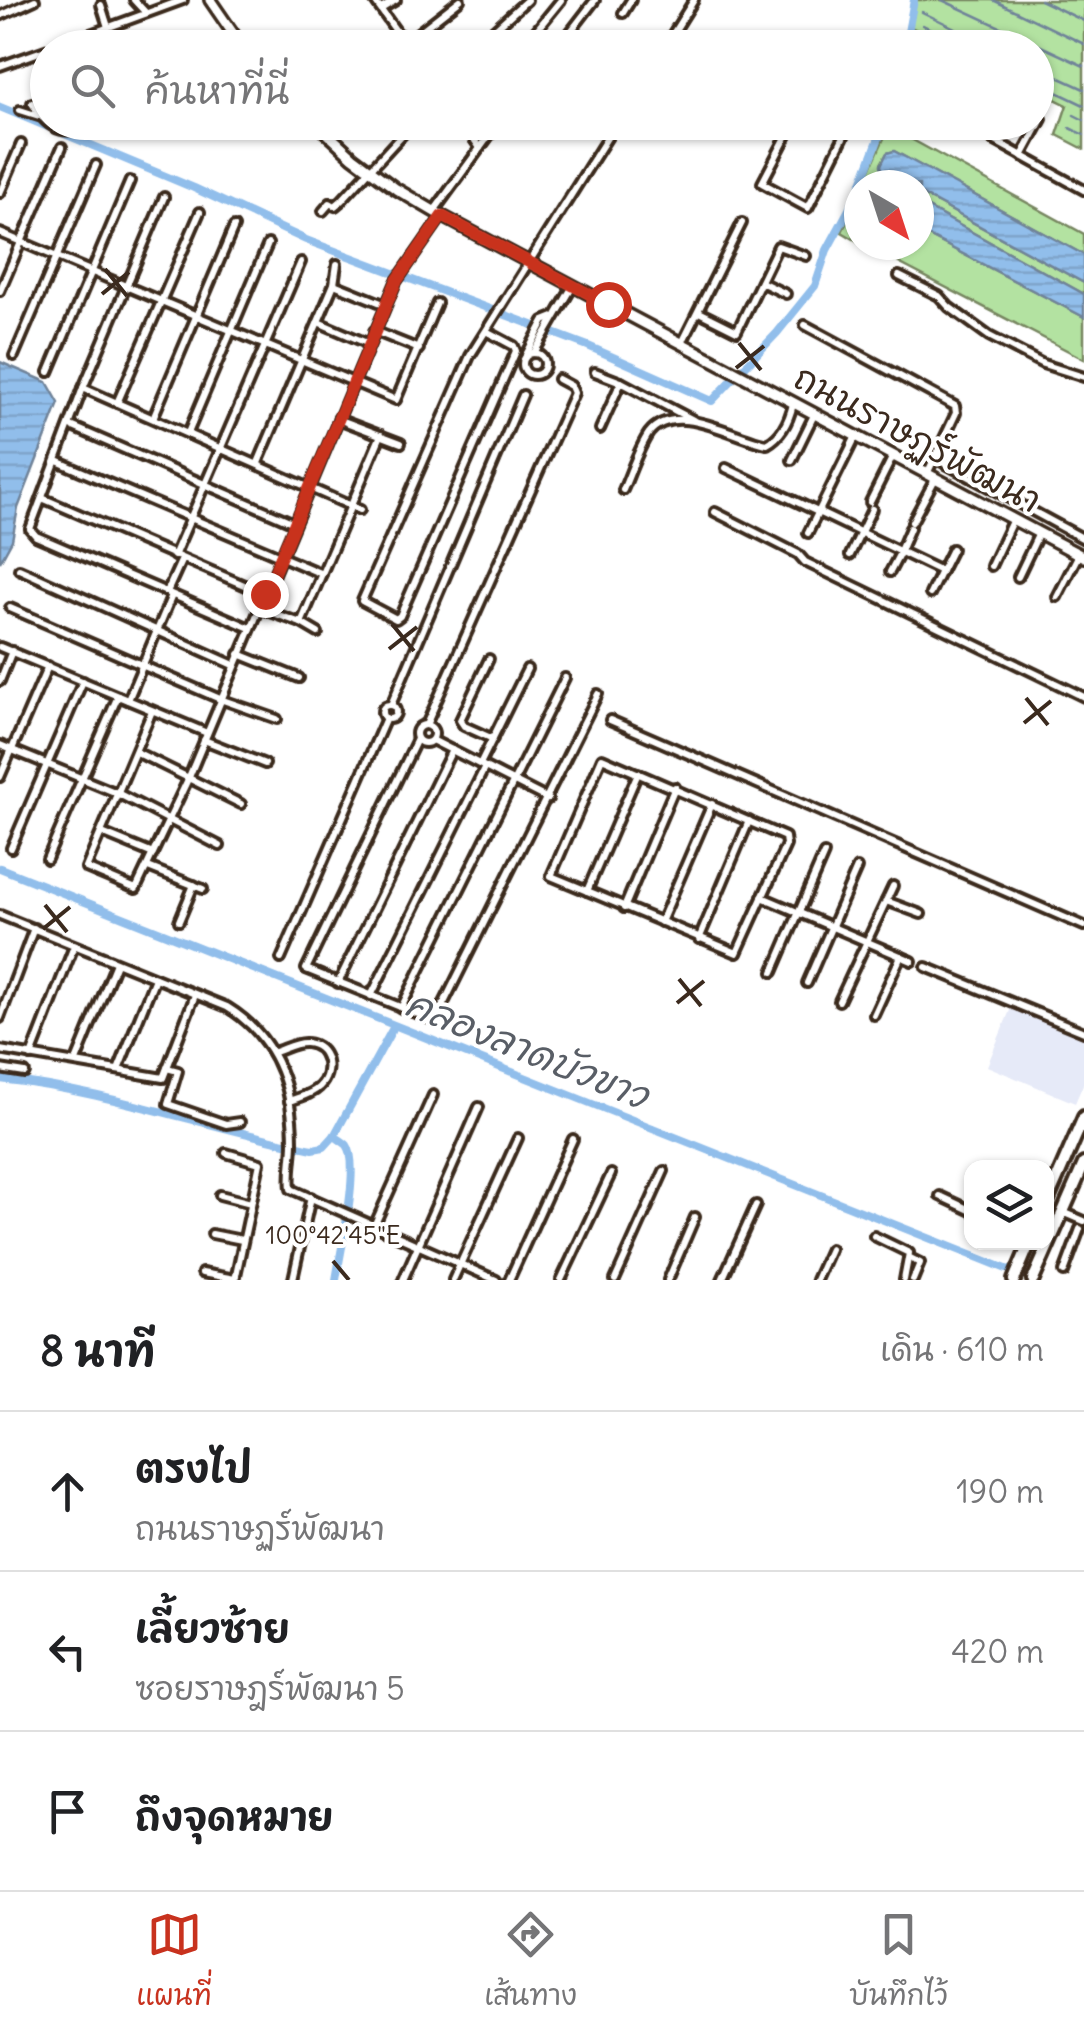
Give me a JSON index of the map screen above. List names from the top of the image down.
{
  "streets": {
    "street": ["ถนนราษฏร์พัฒนา"]
  },
  "water": ["คลองลาดบัวขาว"],
  "north": "bottom right",
  "page": {
    "search": "ค้นหาที่นี่",
    "heading": ["8 นาที", "เดิน · 610 m"],
    "list": [
      ["ตรงไป", "ถนนราษฏร์พัฒนา", "190 m"],
      ["เลี้ยวซ้าย", "ซอยราษฎร์พัฒนา 5", "420 m"],
      "ถึงจุดหมาย"
    ],
    "nav": ["แผนที่", "เส้นทาง", "บันทึกไว้"]
  },
  "coordinates": ["100°42'45\"E"]
}
